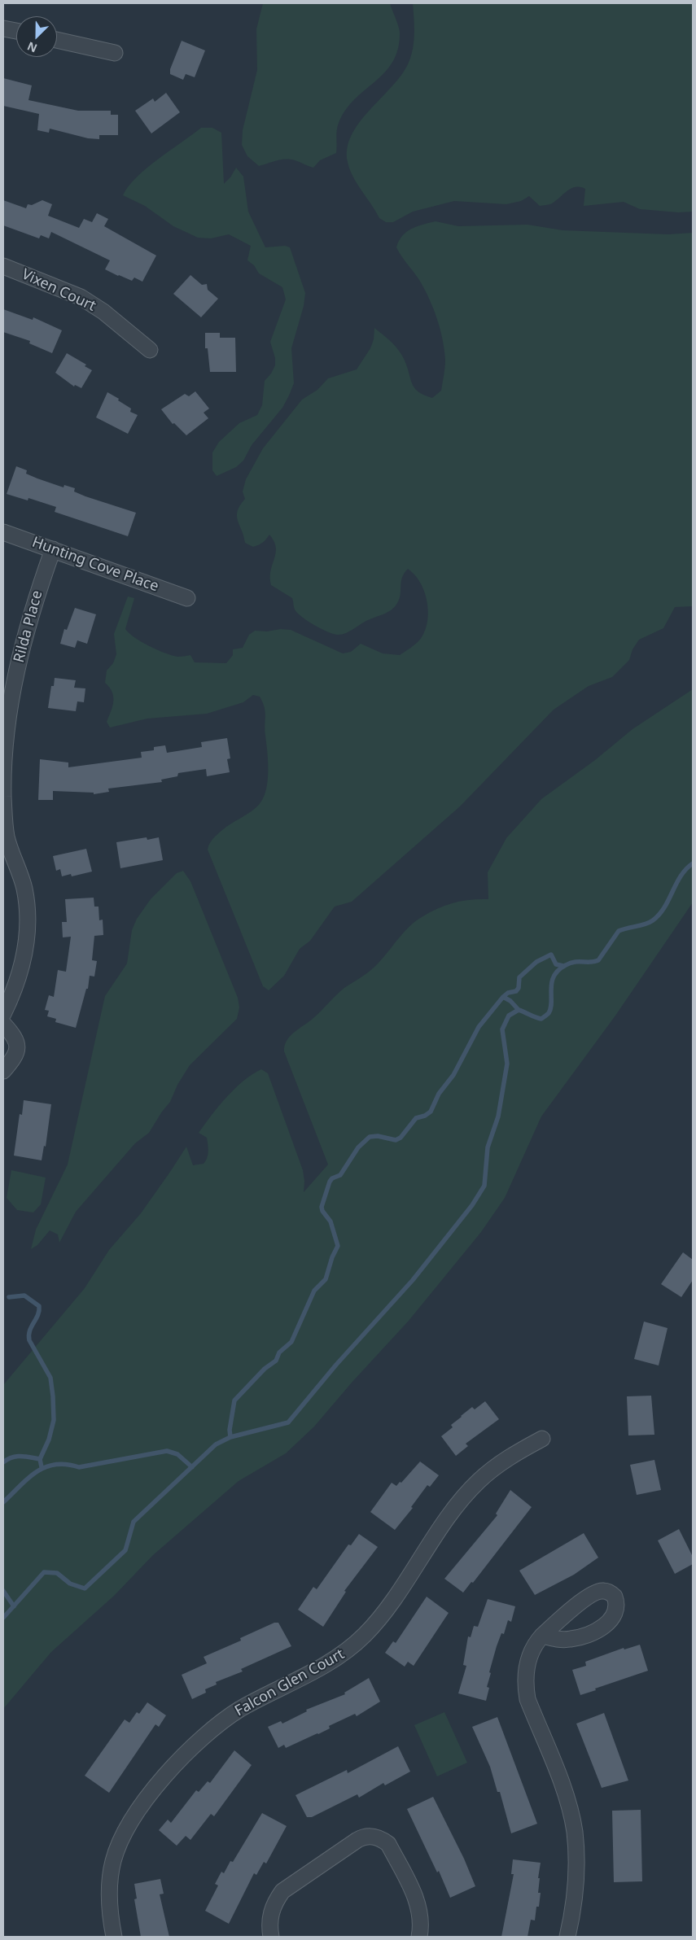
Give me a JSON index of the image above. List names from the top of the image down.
{
  "streets": {
    "street": [
      "Vixen Court",
      "Hunting Cove Place",
      "Rilda Place",
      "Falcon Glen Court"
    ]
  },
  "crossings": [
    ["Hunting Cove Place", "Rilda Place"]
  ],
  "north": "bottom left"
}
